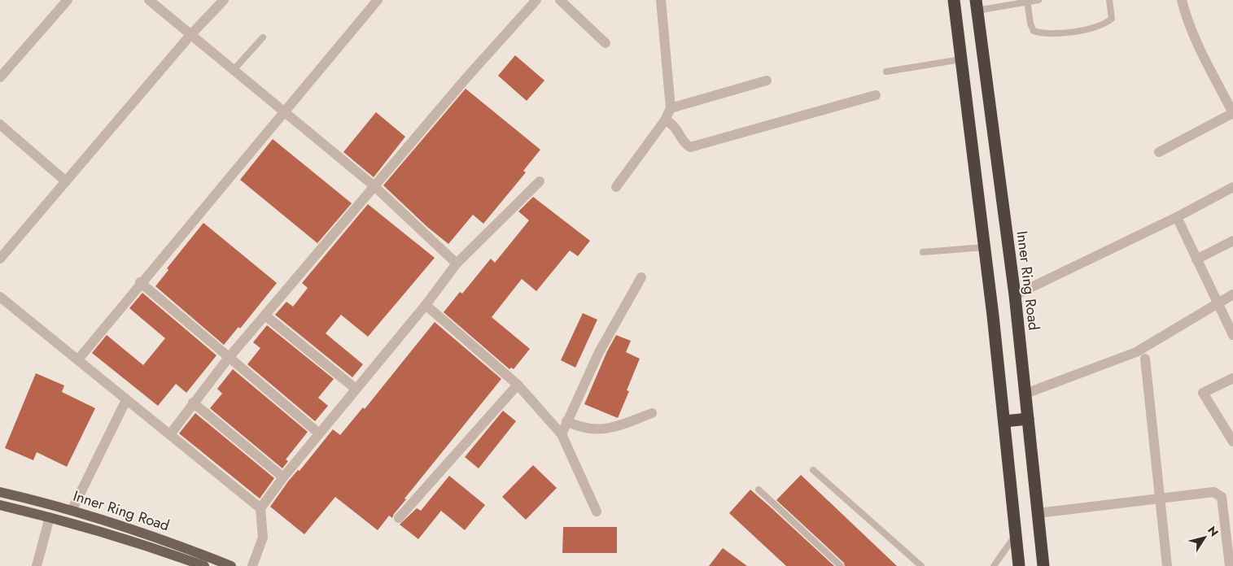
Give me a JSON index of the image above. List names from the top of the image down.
{
  "streets": {
    "highway": ["Inner Ring Road"]
  },
  "north": "top right"
}
